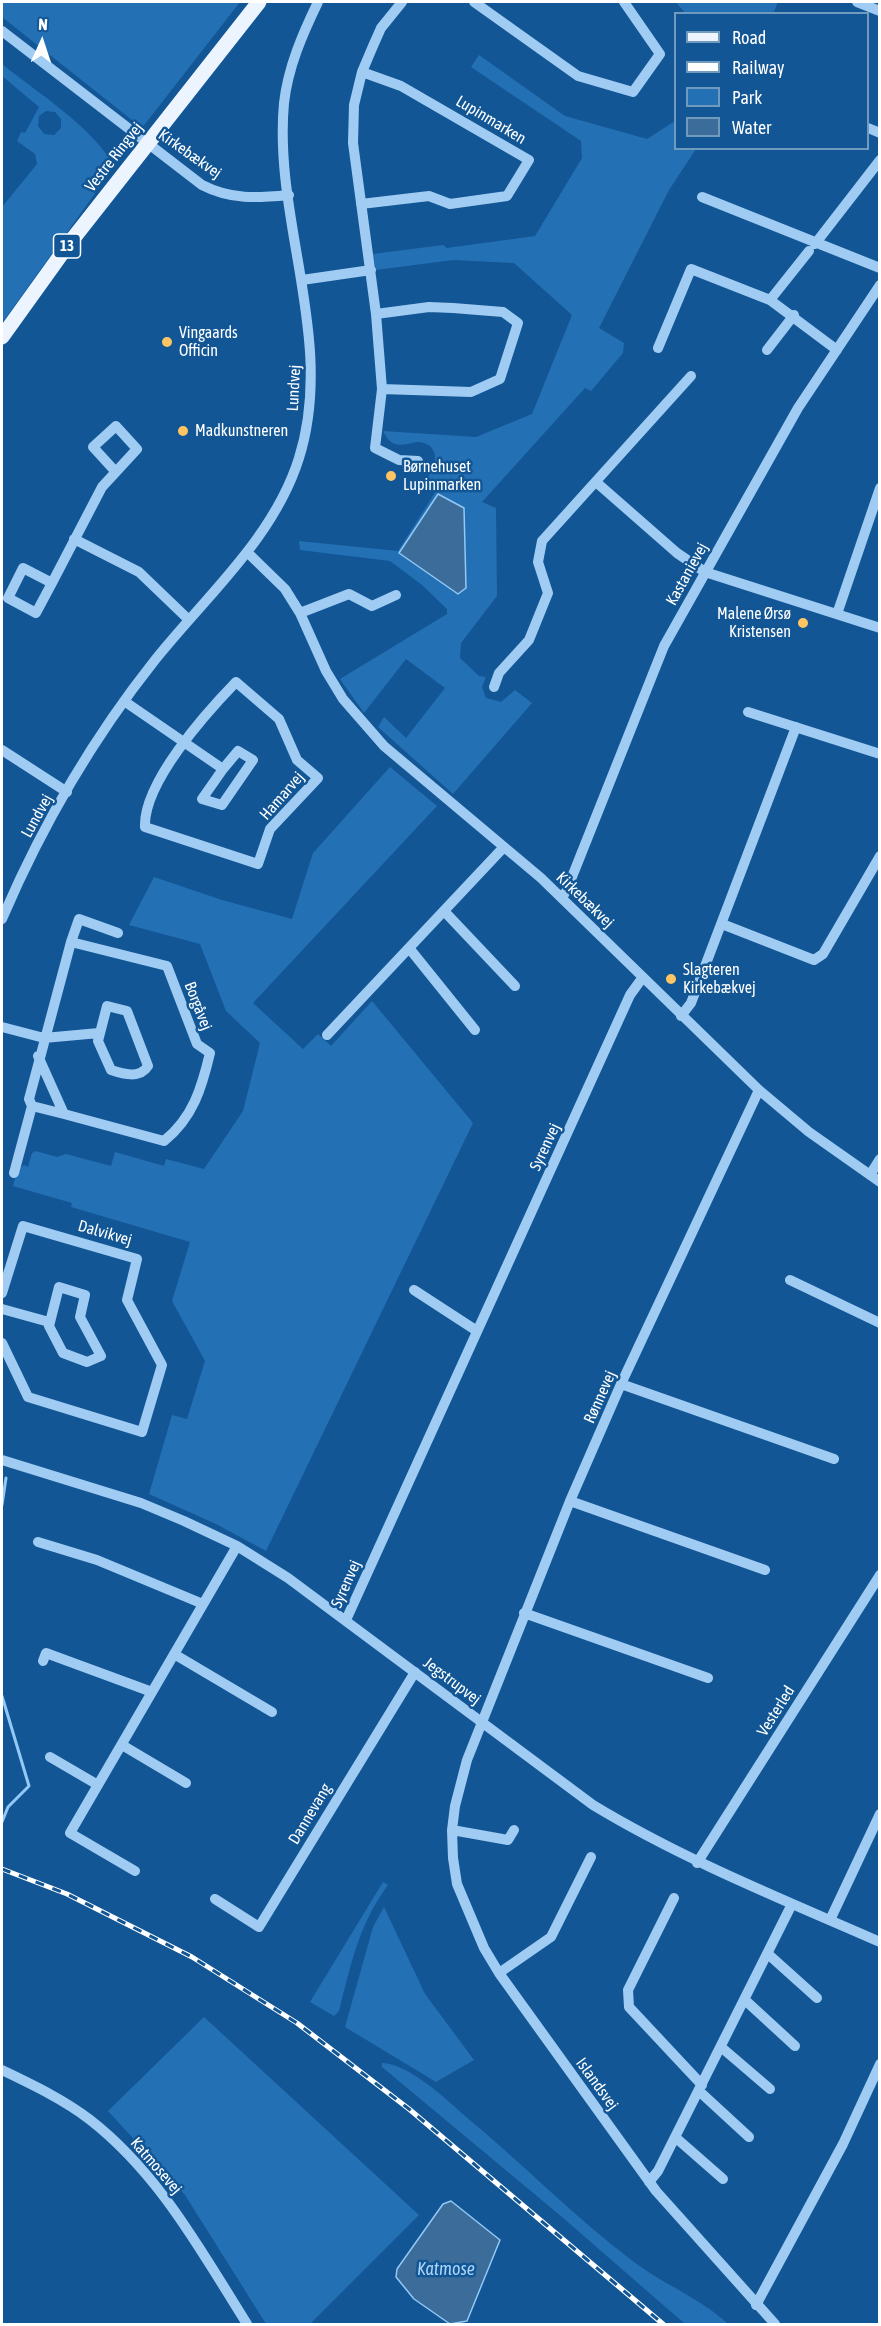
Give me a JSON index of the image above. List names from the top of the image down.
{
  "streets": {
    "main road": ["Vestre Ringvej", "13"],
    "street": [
      "Lupinmarken",
      "Kirkebækvej",
      "Lundvej",
      "Kastanievej",
      "Hamarvej",
      "Borgåvej",
      "Syrenvej",
      "Dalvikvej",
      "Rønnevej",
      "Jegstrupvej",
      "Vesterled",
      "Dannevang",
      "Islandsvej",
      "Katmosevej"
    ]
  },
  "crossings": [
    ["Kirkebækvej", "Lundvej"],
    ["Kirkebækvej", "Kastanievej"],
    ["Kirkebækvej", "Syrenvej"],
    ["Kirkebækvej", "Rønnevej"],
    ["Syrenvej", "Jegstrupvej"],
    ["Rønnevej", "Jegstrupvej"],
    ["Rønnevej", "Islandsvej"],
    ["Jegstrupvej", "Vesterled"],
    ["Jegstrupvej", "Dannevang"],
    ["Jegstrupvej", "Islandsvej"]
  ],
  "water": ["Katmose"],
  "places": [
    "Vingaards Officin",
    "Madkunstneren",
    "Børnehuset Lupinmarken",
    "Malene Ørsø Kristensen",
    "Slagteren Kirkebækvej"
  ],
  "legend": [
    "Road",
    "Railway",
    "Park",
    "Water"
  ],
  "north": "top"
}
